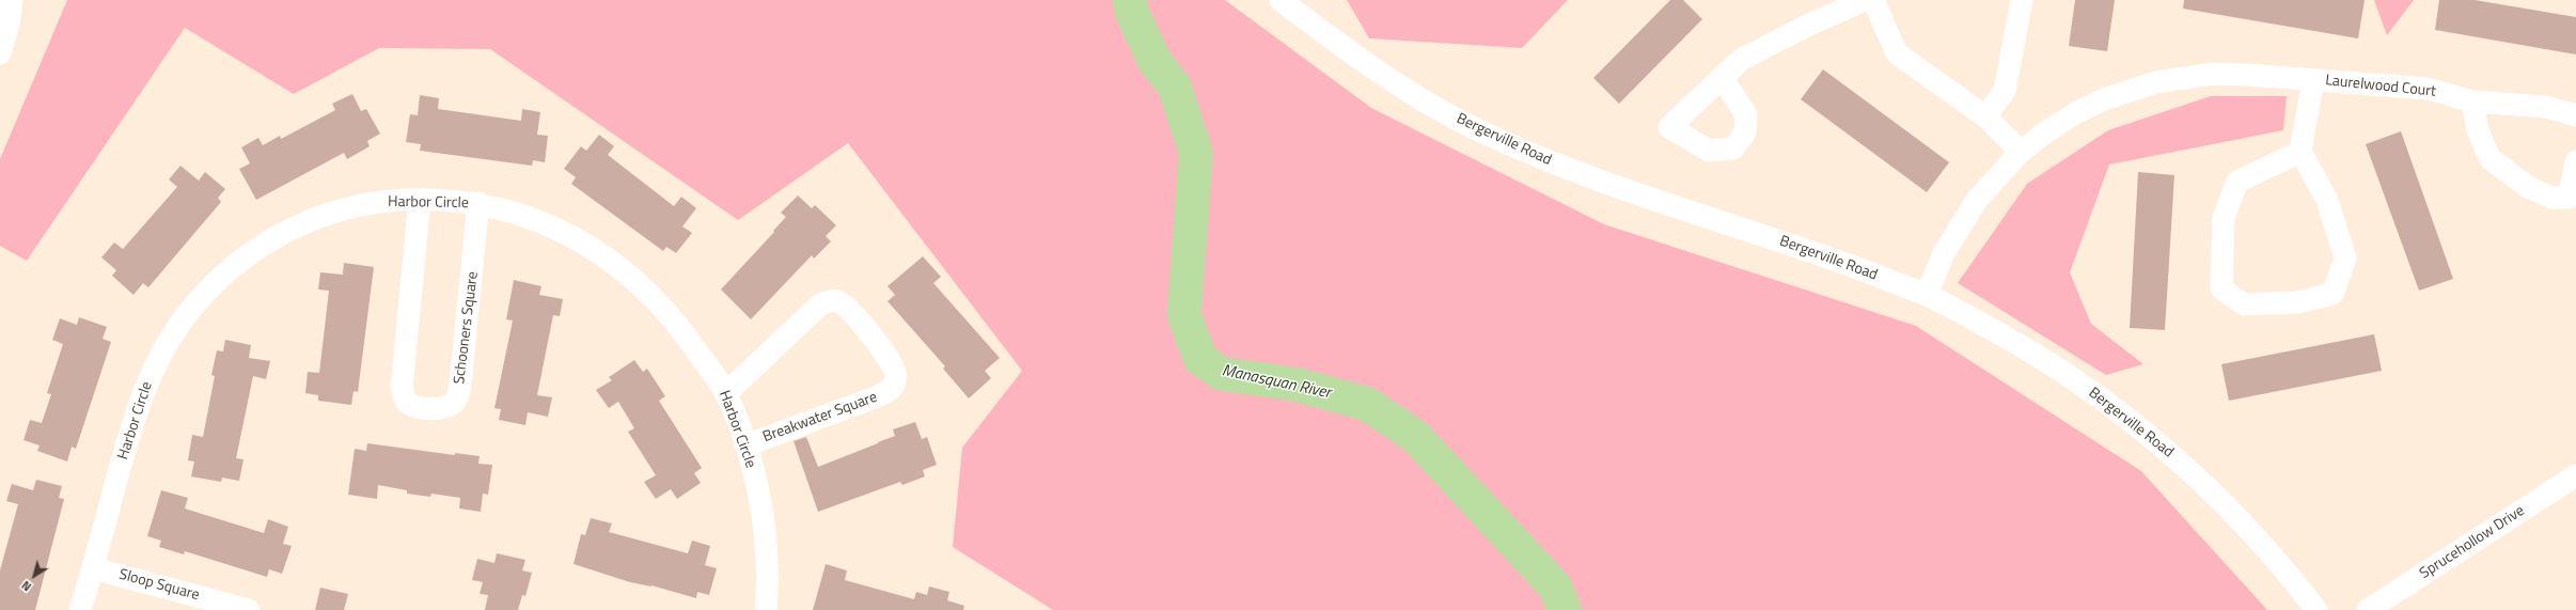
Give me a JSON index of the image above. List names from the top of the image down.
{
  "streets": {
    "street": [
      "Laurelwood Court",
      "Bergerville Road",
      "Harbor Circle",
      "Schooners Square",
      "Breakwater Square",
      "Sprucehollow Drive",
      "Sloop Square"
    ]
  },
  "crossings": [
    ["Laurelwood Court", "Bergerville Road"],
    ["Harbor Circle", "Schooners Square"],
    ["Harbor Circle", "Breakwater Square"],
    ["Harbor Circle", "Sloop Square"]
  ],
  "water": ["Manasquan River"],
  "north": "bottom left"
}
